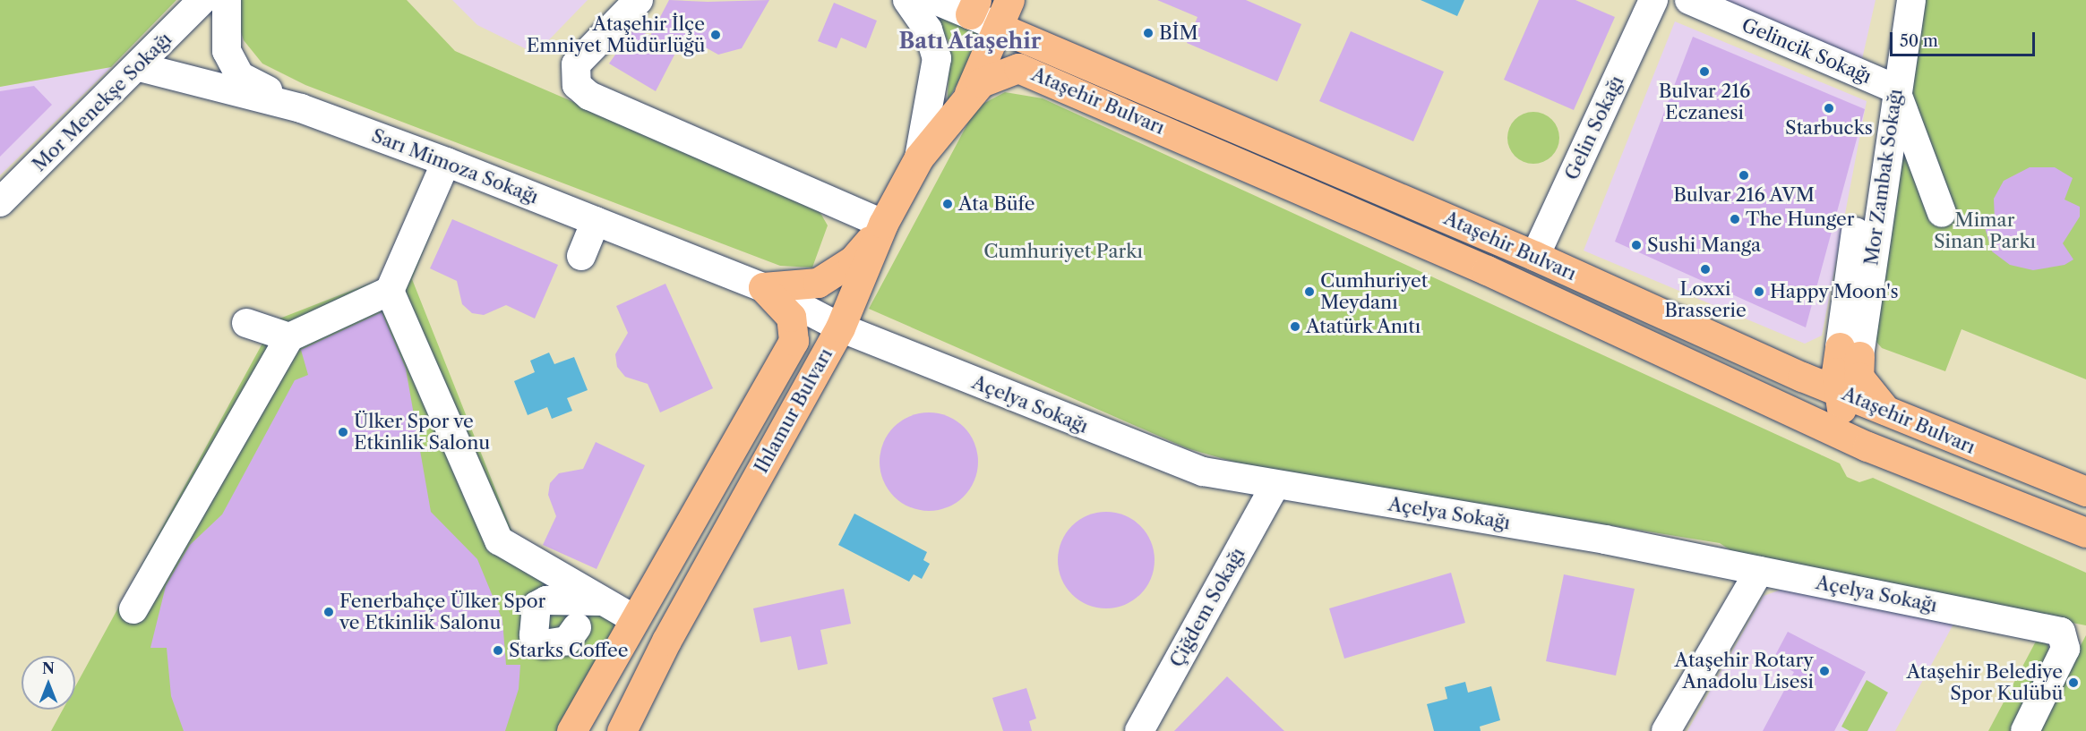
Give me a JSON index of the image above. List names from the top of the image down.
{
  "streets": {
    "main road": ["Ataşehir Bulvarı", "Ihlamur Bulvarı"],
    "street": [
      "Gelincik Sokağı",
      "Mor Menekşe Sokağı",
      "Gelin Sokağı",
      "Sarı Mimoza Sokağı",
      "Mor Zambak Sokağı",
      "Açelya Sokağı",
      "Çiğdem Sokağı"
    ]
  },
  "crossings": [
    ["Gelincik Sokağı", "Mor Zambak Sokağı"],
    ["Ataşehir Bulvarı", "Gelin Sokağı"],
    ["Ataşehir Bulvarı", "Ihlamur Bulvarı"],
    ["Mor Menekşe Sokağı", "Sarı Mimoza Sokağı"],
    ["Sarı Mimoza Sokağı", "Açelya Sokağı"],
    ["Sarı Mimoza Sokağı", "Ihlamur Bulvarı"],
    ["Açelya Sokağı", "Ihlamur Bulvarı"],
    ["Açelya Sokağı", "Çiğdem Sokağı"]
  ],
  "districts": ["Batı Ataşehir"],
  "parks": ["Mimar Sinan Parkı", "Cumhuriyet Parkı"],
  "places": [
    "BİM",
    "Ataşehir İlçe Emniyet Müdürlüğü",
    "Bulvar 216 Eczanesi",
    "Starbucks",
    "Bulvar 216 AVM",
    "Ata Büfe",
    "The Hunger",
    "Sushi Manga",
    "Loxxi Brasserie",
    "Cumhuriyet Meydanı",
    "Happy Moon's",
    "Atatürk Anıtı",
    "Ülker Spor ve Etkinlik Salonu",
    "Fenerbahçe Ülker Spor ve Etkinlik Salonu",
    "Starks Coffee",
    "Ataşehir Rotary Anadolu Lisesi",
    "Ataşehir Belediye Spor Kulübü"
  ],
  "scale_bar": "50 m",
  "north": "top"
}
